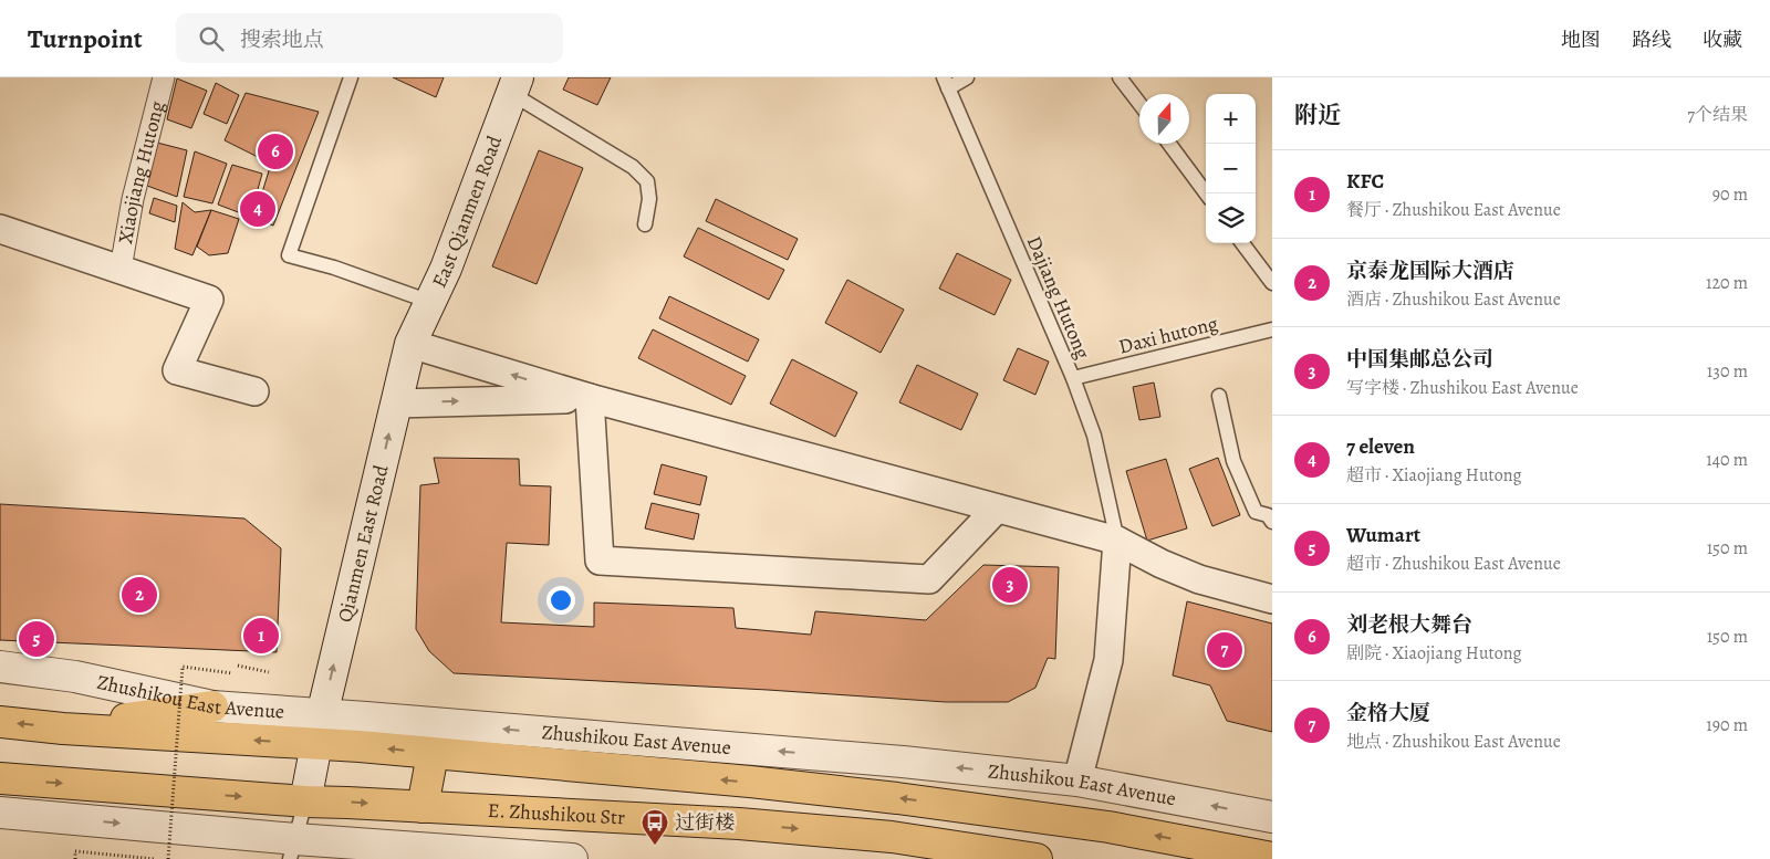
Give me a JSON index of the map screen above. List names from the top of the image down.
{
  "streets": {
    "main road": ["Zhushikou East Avenue", "E. Zhushikou Str"],
    "street": ["Xiaojiang Hutong", "East Qianmen Road", "Qianmen East Road"],
    "lane": ["Dajiang Hutong", "Daxi hutong"]
  },
  "crossings": [
    ["East Qianmen Road", "Qianmen East Road"],
    ["Dajiang Hutong", "Daxi hutong"],
    ["Qianmen East Road", "Zhushikou East Avenue"],
    ["Qianmen East Road", "E. Zhushikou Str"]
  ],
  "one_way": ["Qianmen East Road", "E. Zhushikou Str"],
  "places": {
    "bus stop": ["过街楼"]
  },
  "north": "top",
  "page": {
    "header": "Turnpoint",
    "search": "搜索地点",
    "nav": ["地图", "路线", "收藏"],
    "heading": ["附近", "7个结果"],
    "map_buttons": ["+", "−"],
    "pins": [
      "6",
      "4",
      "3",
      "2",
      "1",
      "5",
      "7"
    ],
    "list": [
      {
        "mark": "1",
        "name": "KFC",
        "note": "餐厅 · Zhushikou East Avenue",
        "value": "90 m"
      },
      {
        "mark": "2",
        "name": "京泰龙国际大酒店",
        "note": "酒店 · Zhushikou East Avenue",
        "value": "120 m"
      },
      {
        "mark": "3",
        "name": "中国集邮总公司",
        "note": "写字楼 · Zhushikou East Avenue",
        "value": "130 m"
      },
      {
        "mark": "4",
        "name": "7 eleven",
        "note": "超市 · Xiaojiang Hutong",
        "value": "140 m"
      },
      {
        "mark": "5",
        "name": "Wumart",
        "note": "超市 · Zhushikou East Avenue",
        "value": "150 m"
      },
      {
        "mark": "6",
        "name": "刘老根大舞台",
        "note": "剧院 · Xiaojiang Hutong",
        "value": "150 m"
      },
      {
        "mark": "7",
        "name": "金格大厦",
        "note": "地点 · Zhushikou East Avenue",
        "value": "190 m"
      }
    ]
  }
}
